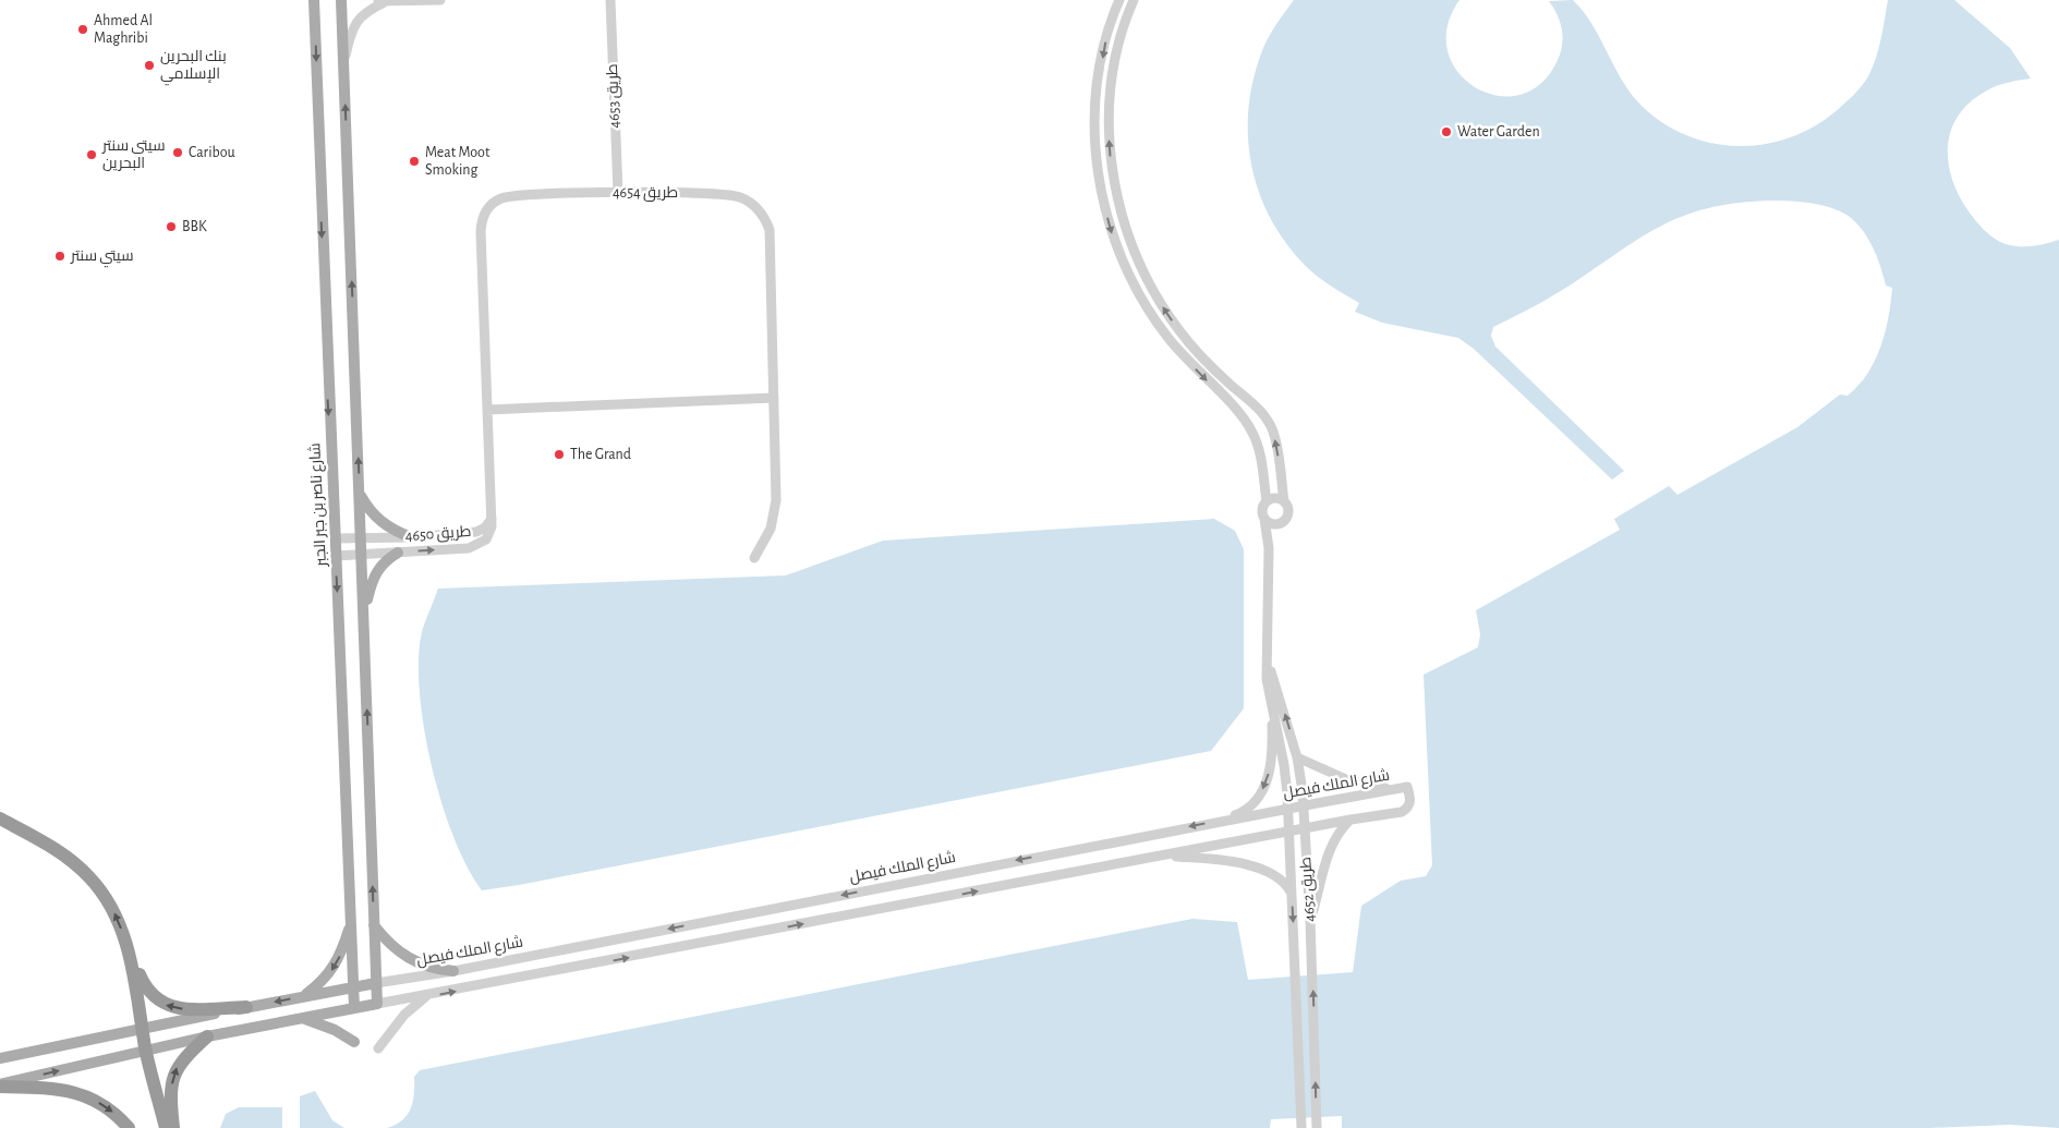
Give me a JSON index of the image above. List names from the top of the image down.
{
  "streets": {
    "main road": ["شارع ناصر بن جبر الجبر", "شارع الملك فيصل"],
    "street": [
      "طريق 4653",
      "طريق 4654",
      "طريق 4650",
      "طريق 4652"
    ]
  },
  "crossings": [
    ["طريق 4653", "طريق 4654"],
    ["طريق 4654", "طريق 4650"],
    ["شارع ناصر بن جبر الجبر", "طريق 4650"],
    ["شارع ناصر بن جبر الجبر", "شارع الملك فيصل"],
    ["شارع الملك فيصل", "طريق 4652"]
  ],
  "places": [
    "Ahmed Al Maghribi",
    "بنك البحرين الإسلامي",
    "Water Garden",
    "Caribou",
    "سيتي سنتر البحرين",
    "Meat Moot Smoking",
    "BBK",
    "سيتي سنتر",
    "The Grand"
  ]
}
